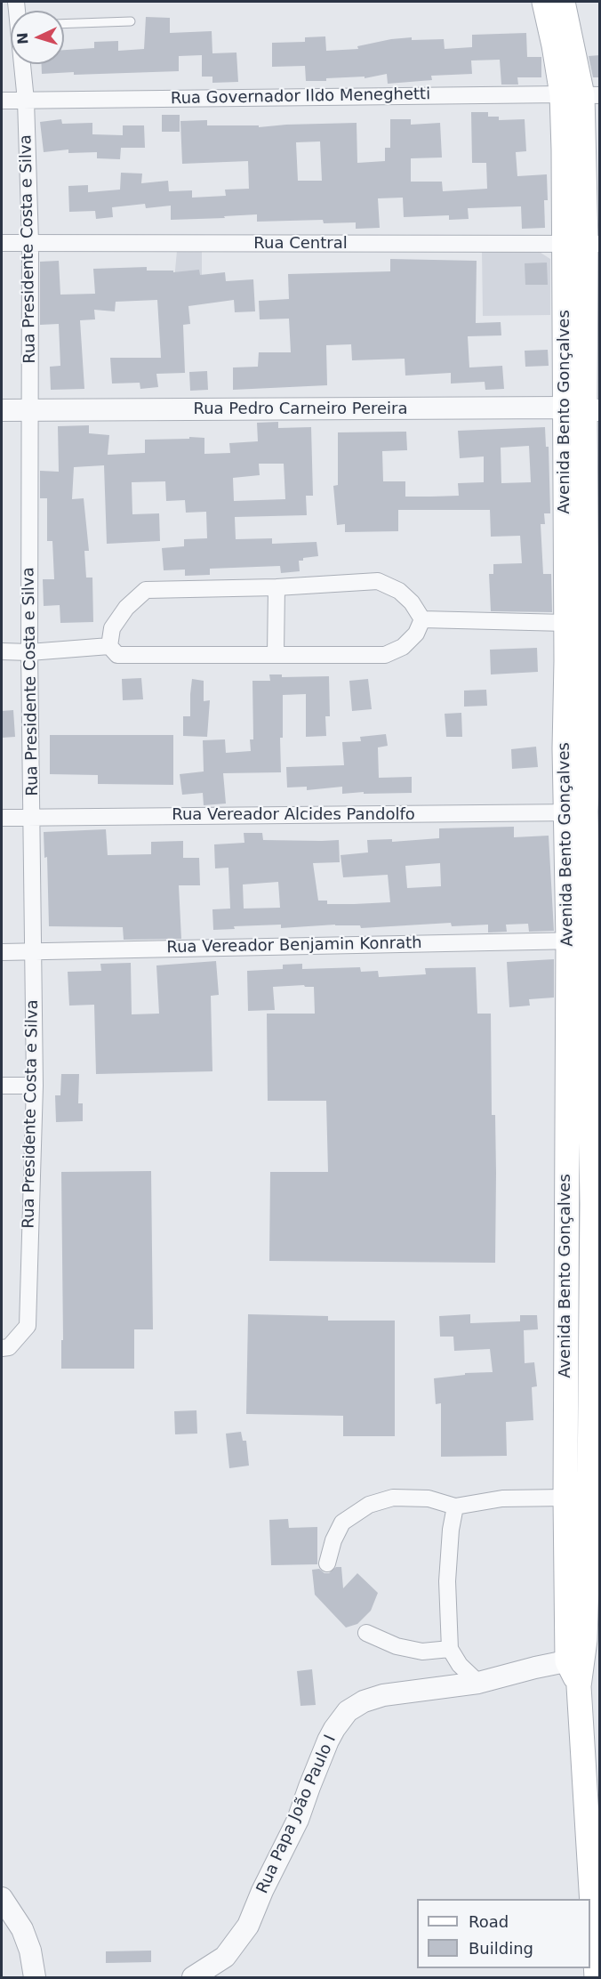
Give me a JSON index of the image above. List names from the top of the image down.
{
  "streets": {
    "main road": ["Avenida Bento Gonçalves"],
    "street": [
      "Rua Governador Ildo Meneghetti",
      "Rua Central",
      "Rua Presidente Costa e Silva",
      "Rua Pedro Carneiro Pereira",
      "Rua Vereador Alcides Pandolfo",
      "Rua Vereador Benjamin Konrath",
      "Rua Papa João Paulo I"
    ]
  },
  "crossings": [
    ["Rua Governador Ildo Meneghetti", "Rua Presidente Costa e Silva"],
    ["Rua Governador Ildo Meneghetti", "Avenida Bento Gonçalves"],
    ["Rua Central", "Rua Presidente Costa e Silva"],
    ["Rua Central", "Avenida Bento Gonçalves"],
    ["Rua Presidente Costa e Silva", "Rua Pedro Carneiro Pereira"],
    ["Rua Presidente Costa e Silva", "Rua Vereador Alcides Pandolfo"],
    ["Rua Presidente Costa e Silva", "Rua Vereador Benjamin Konrath"],
    ["Rua Pedro Carneiro Pereira", "Avenida Bento Gonçalves"],
    ["Avenida Bento Gonçalves", "Rua Vereador Alcides Pandolfo"],
    ["Avenida Bento Gonçalves", "Rua Vereador Benjamin Konrath"],
    ["Avenida Bento Gonçalves", "Rua Papa João Paulo I"]
  ],
  "legend": ["Road", "Building"],
  "north": "left"
}
